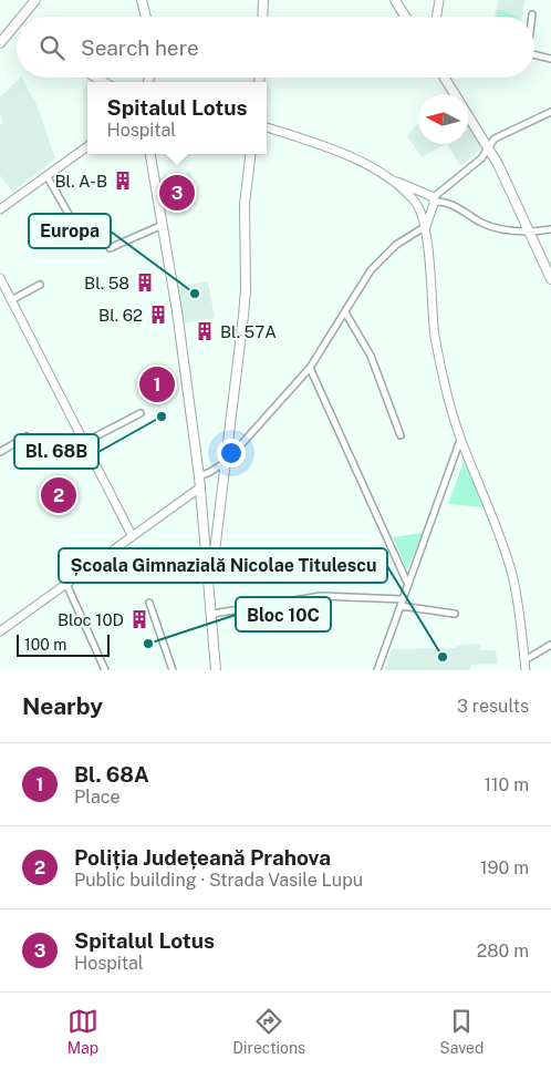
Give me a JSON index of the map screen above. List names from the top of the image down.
{
  "places": {
    "building": [
      "Bl. A-B",
      "Bl. 58",
      "Bl. 62",
      "Bl. 57A",
      "Bloc 10D"
    ],
    "other": [
      "Europa",
      "Bl. 68B",
      "Bloc 10C",
      "Școala Gimnazială Nicolae Titulescu"
    ]
  },
  "scale_bar": "100 m",
  "north": "left",
  "page": {
    "search": "Search here",
    "popup": ["Spitalul Lotus", "Hospital"],
    "pins": ["3", "1", "2"],
    "scale": "100 m",
    "heading": ["Nearby", "3 results"],
    "list": [
      {
        "mark": "1",
        "name": "Bl. 68A",
        "note": "Place",
        "value": "110 m"
      },
      {
        "mark": "2",
        "name": "Poliția Județeană Prahova",
        "note": "Public building · Strada Vasile Lupu",
        "value": "190 m"
      },
      {
        "mark": "3",
        "name": "Spitalul Lotus",
        "note": "Hospital",
        "value": "280 m"
      }
    ],
    "nav": ["Map", "Directions", "Saved"]
  }
}
